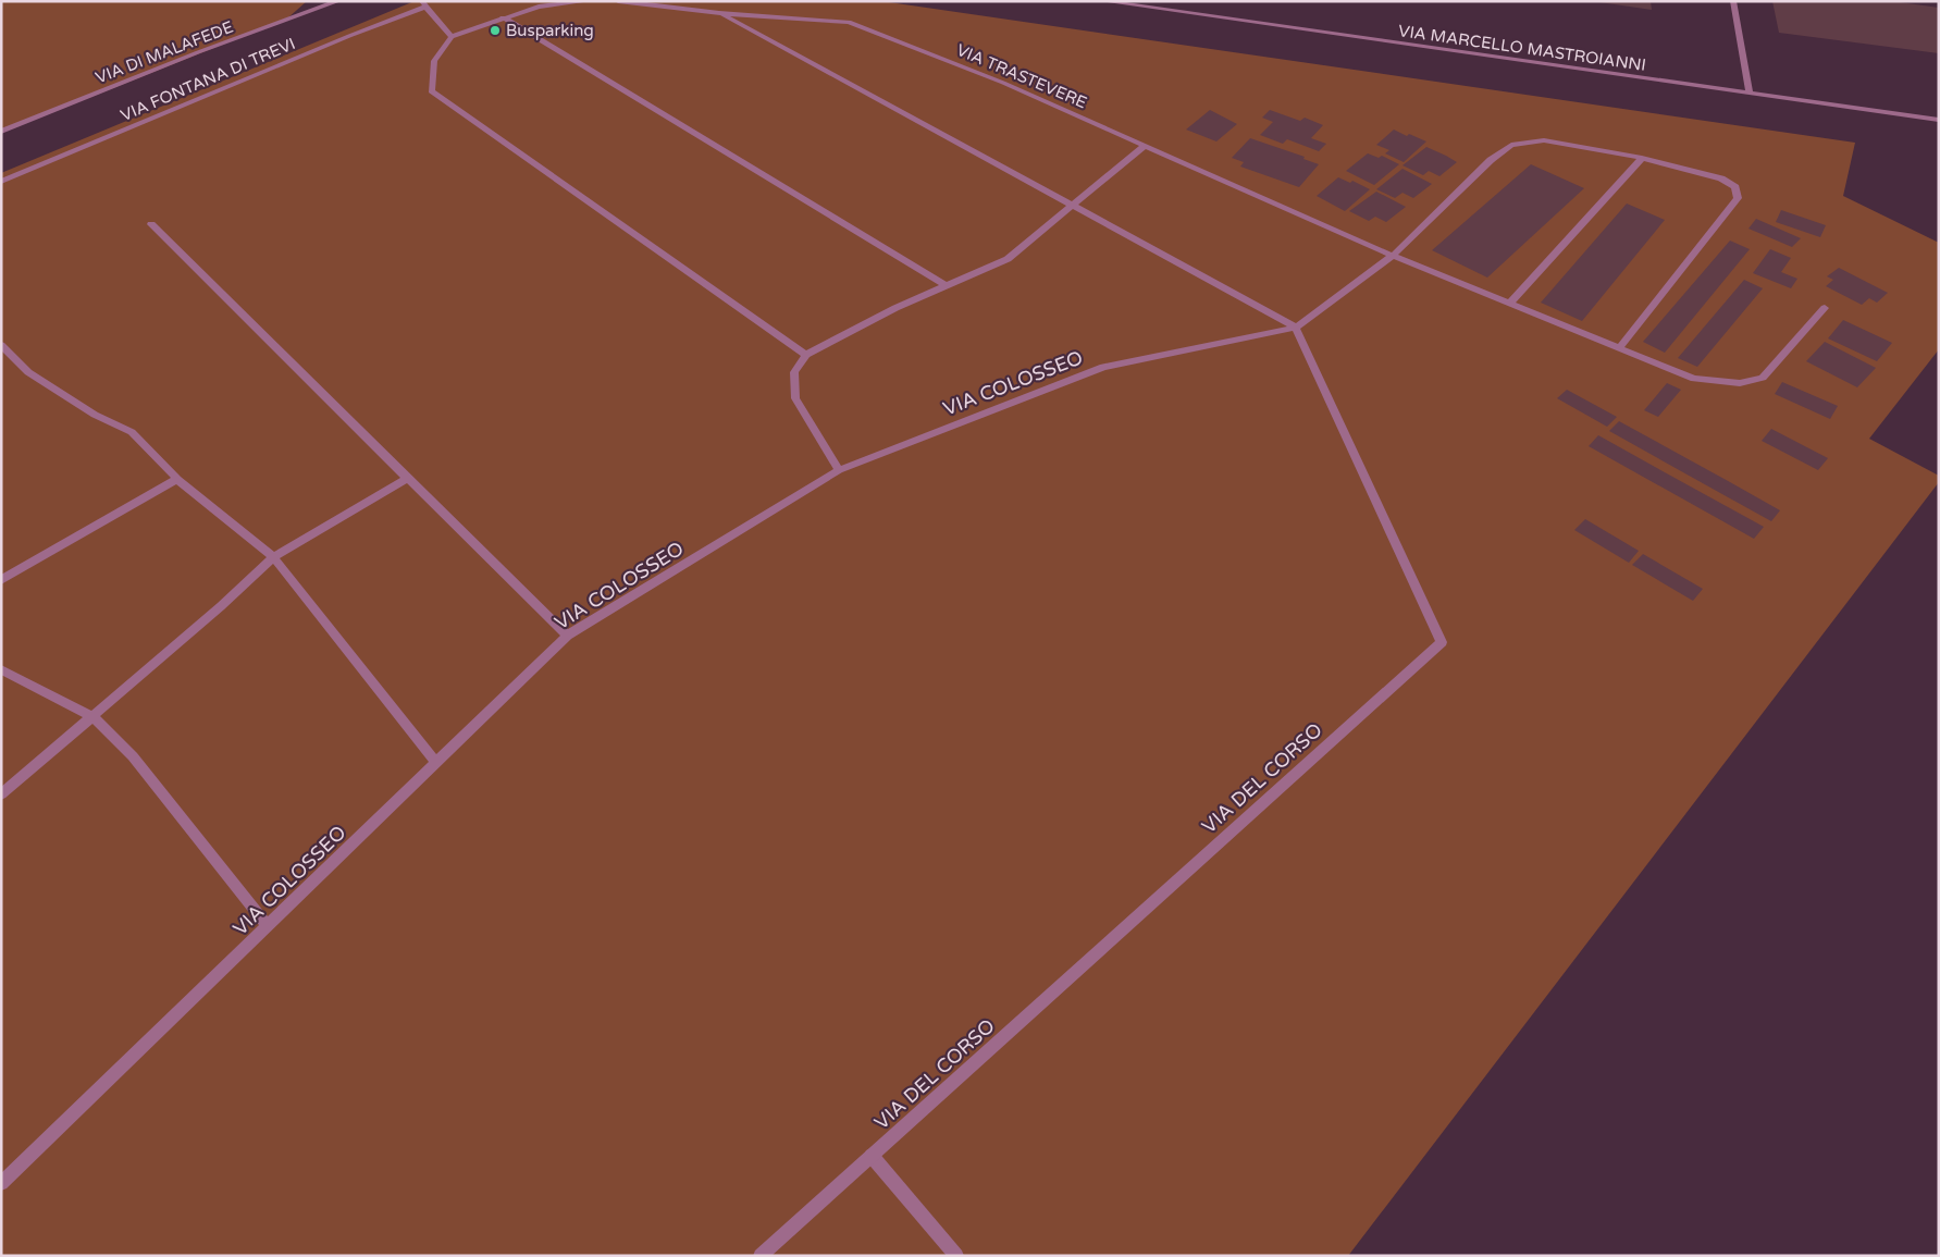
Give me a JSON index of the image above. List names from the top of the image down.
{
  "streets": {
    "street": [
      "VIA MARCELLO MASTROIANNI",
      "VIA DI MALAFEDE",
      "VIA TRASTEVERE",
      "VIA FONTANA DI TREVI",
      "VIA COLOSSEO",
      "VIA DEL CORSO"
    ]
  },
  "crossings": [
    ["VIA COLOSSEO", "VIA DEL CORSO"]
  ],
  "places": ["Busparking"]
}
